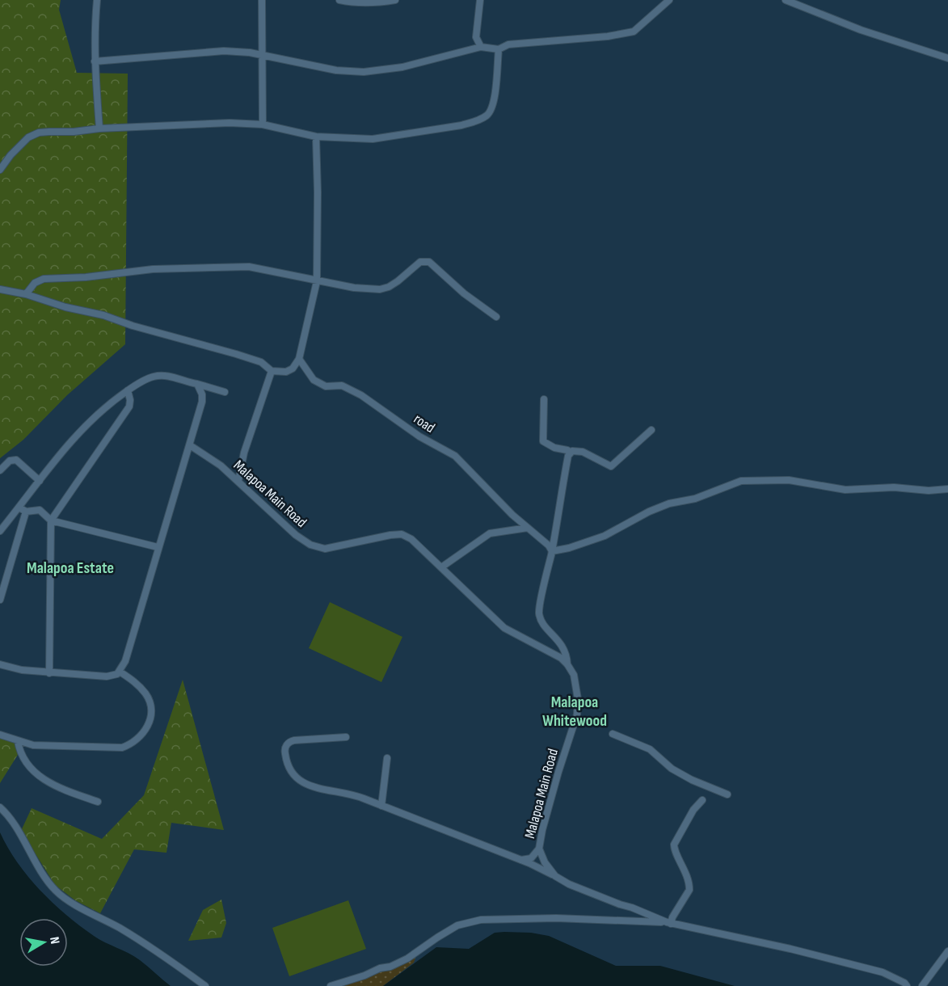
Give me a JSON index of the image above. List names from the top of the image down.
{
  "streets": {
    "street": ["road", "Malapoa Main Road"]
  },
  "districts": ["Malapoa Estate", "Malapoa Whitewood"],
  "north": "right"
}
